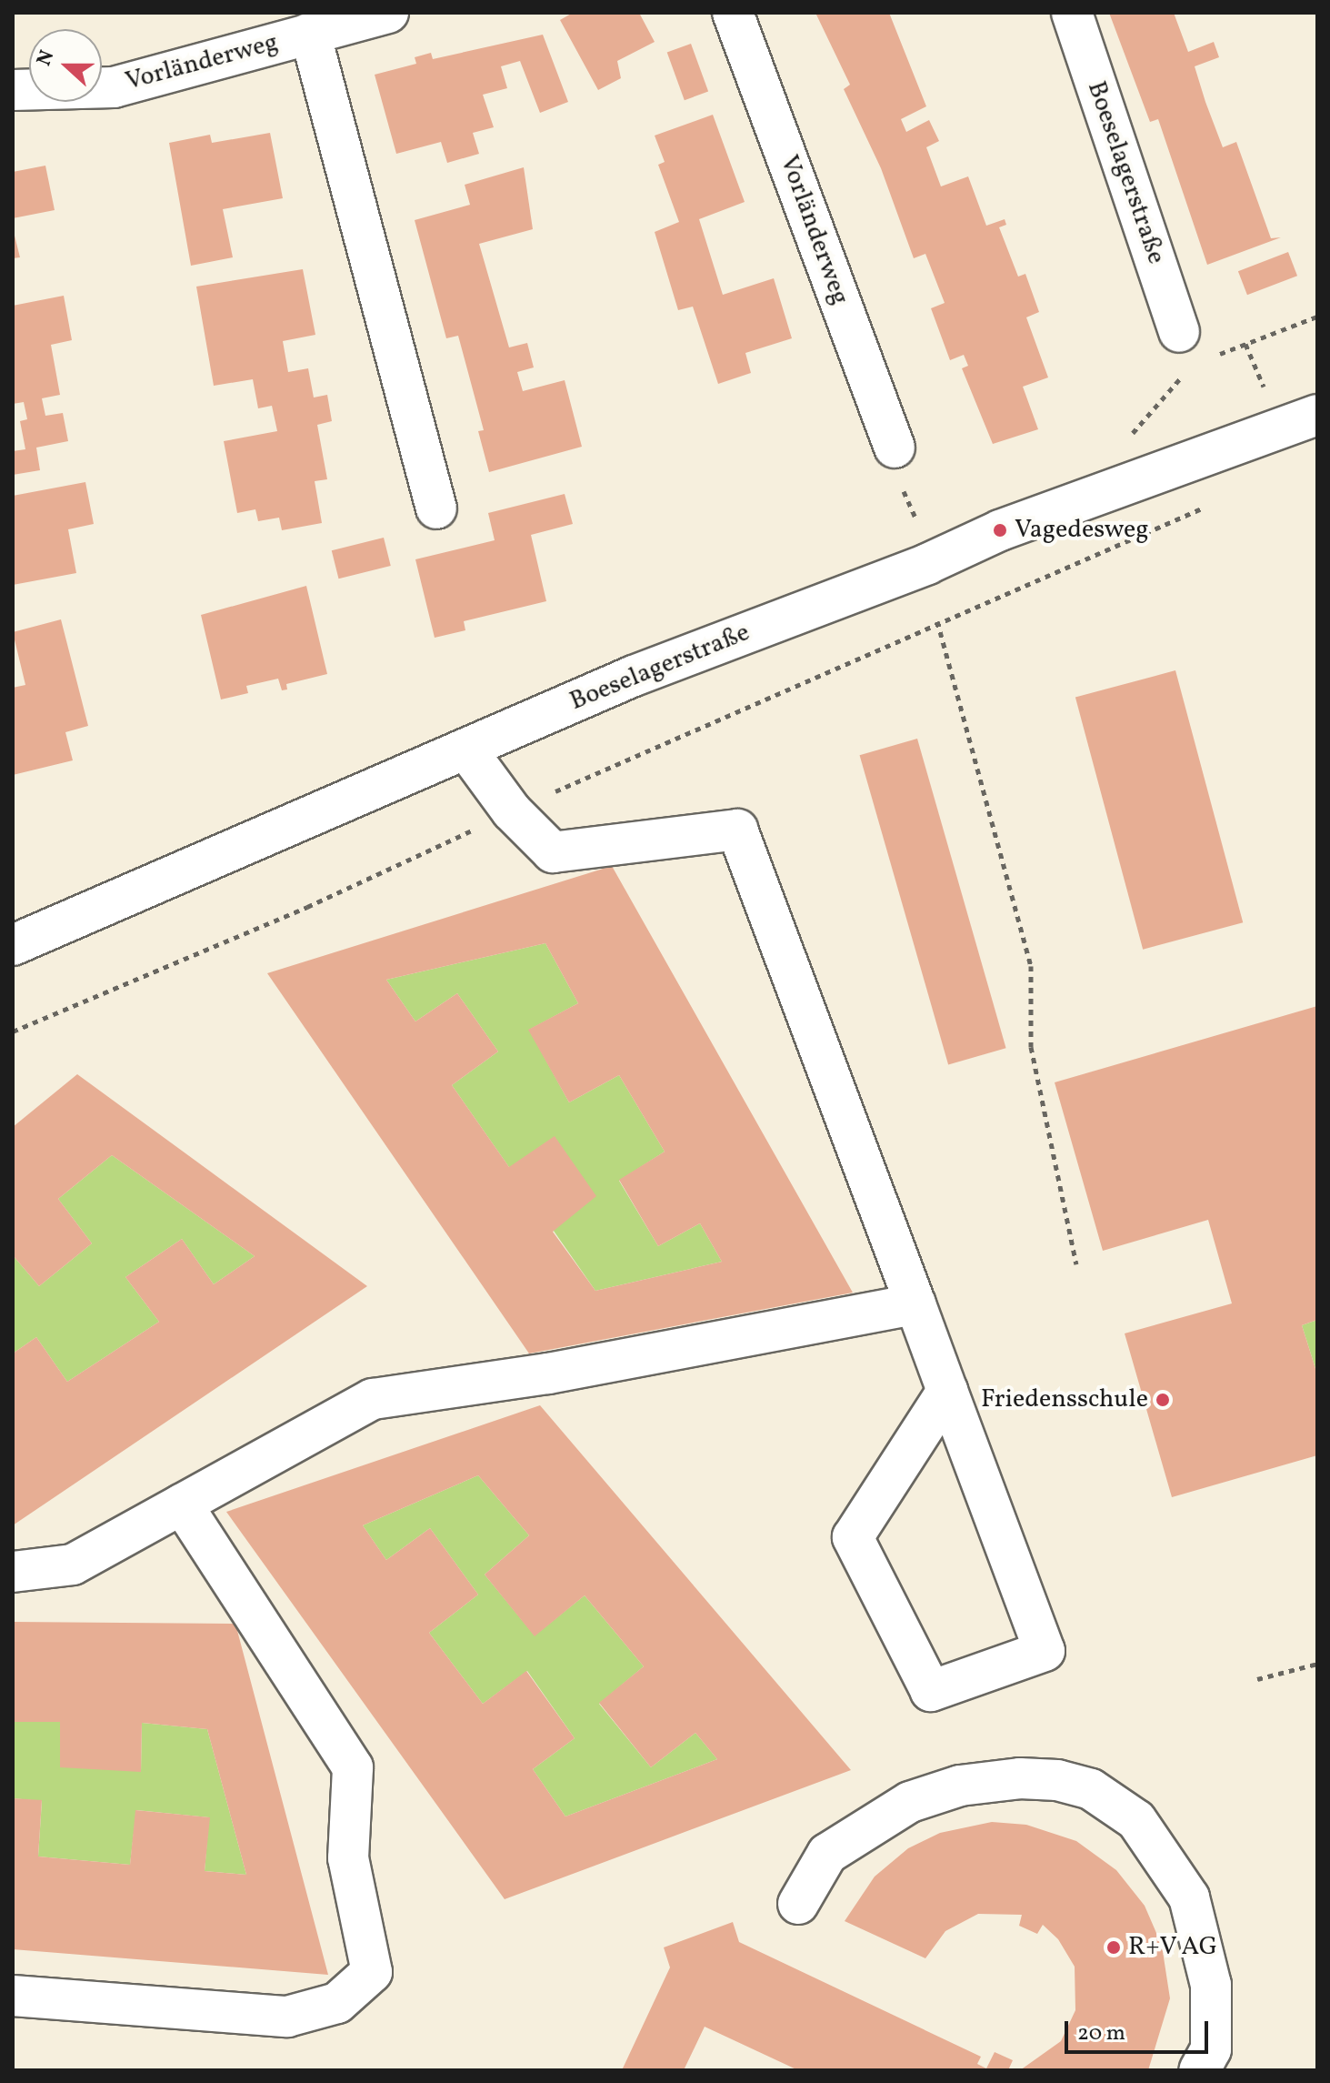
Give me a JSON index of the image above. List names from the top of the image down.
{
  "streets": {
    "street": ["Vorländerweg", "Boeselagerstraße"]
  },
  "places": ["Vagedesweg", "Friedensschule", "R+V AG"],
  "scale_bar": "20 m",
  "north": "left"
}
